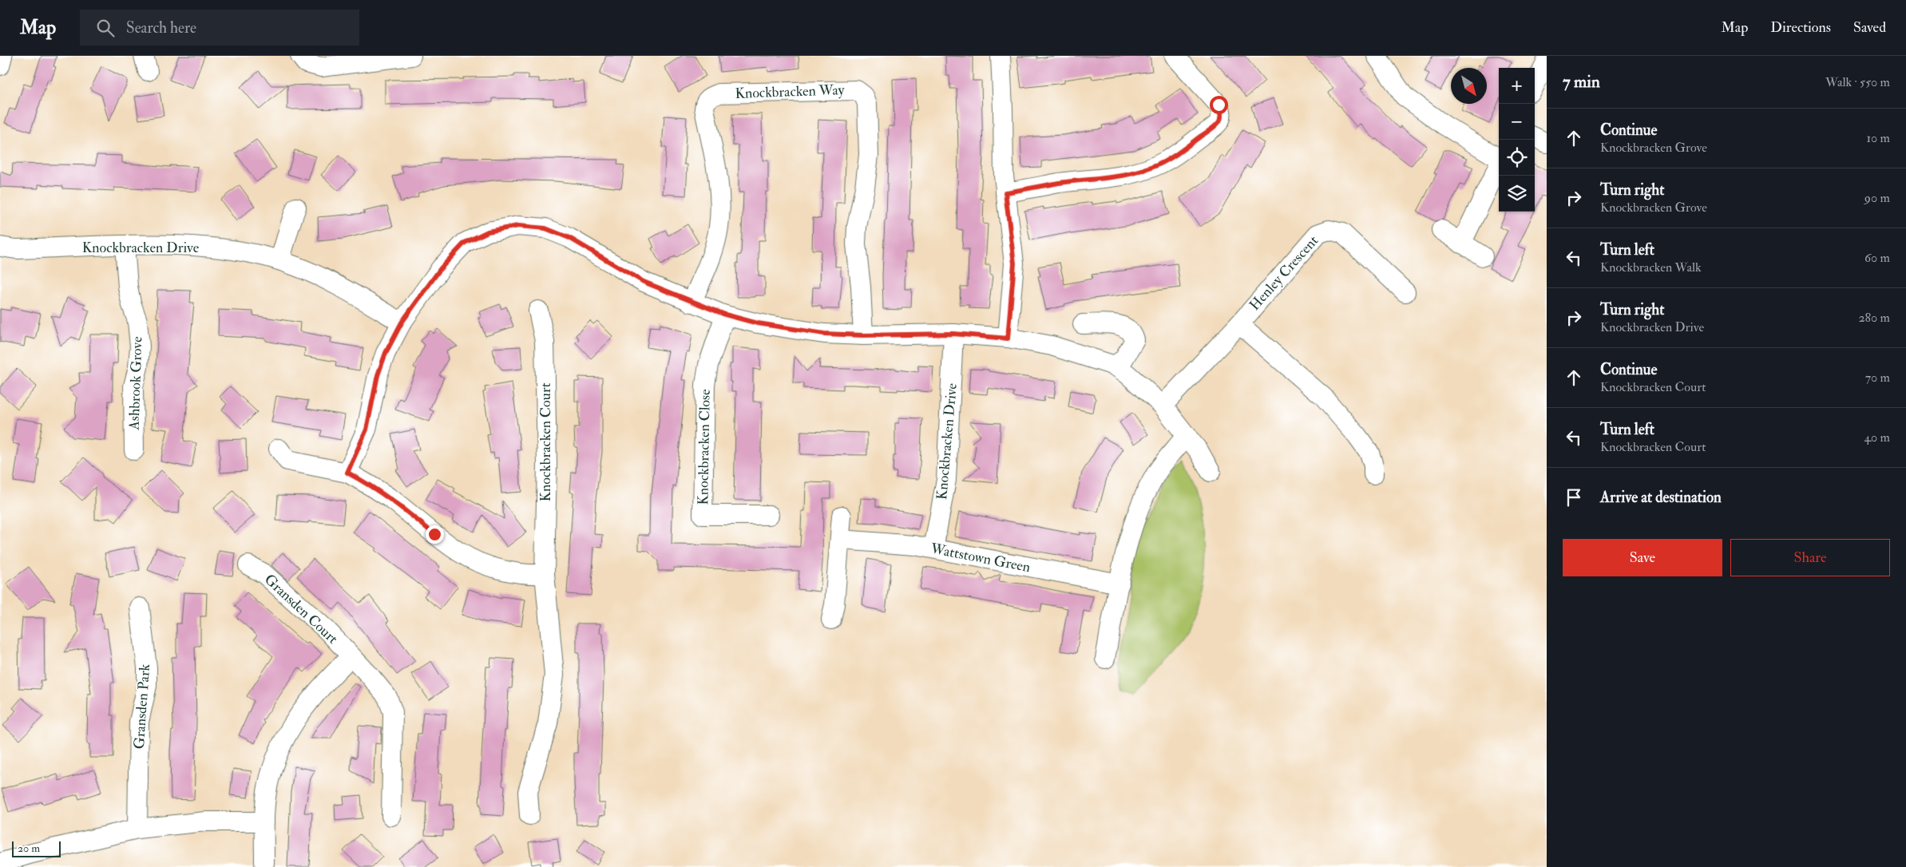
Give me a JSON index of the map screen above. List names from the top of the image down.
{
  "streets": {
    "street": [
      "Knockbracken Way",
      "Knockbracken Drive",
      "Henley Crescent",
      "Ashbrook Grove",
      "Knockbracken Court",
      "Knockbracken Close",
      "Wattstown Green",
      "Gransden Court",
      "Gransden Park"
    ]
  },
  "crossings": [
    ["Knockbracken Drive", "Ashbrook Grove"],
    ["Knockbracken Drive", "Wattstown Green"]
  ],
  "scale_bar": "20 m",
  "north": "bottom right",
  "page": {
    "header": "Map",
    "search": "Search here",
    "nav": ["Map", "Directions", "Saved"],
    "heading": ["7 min", "Walk · 550 m"],
    "map_buttons": ["+", "−"],
    "list": [
      ["Continue", "Knockbracken Grove", "10 m"],
      ["Turn right", "Knockbracken Grove", "90 m"],
      ["Turn left", "Knockbracken Walk", "60 m"],
      ["Turn right", "Knockbracken Drive", "280 m"],
      ["Continue", "Knockbracken Court", "70 m"],
      ["Turn left", "Knockbracken Court", "40 m"],
      "Arrive at destination"
    ],
    "buttons": ["Save", "Share"],
    "scale": "20 m"
  }
}
